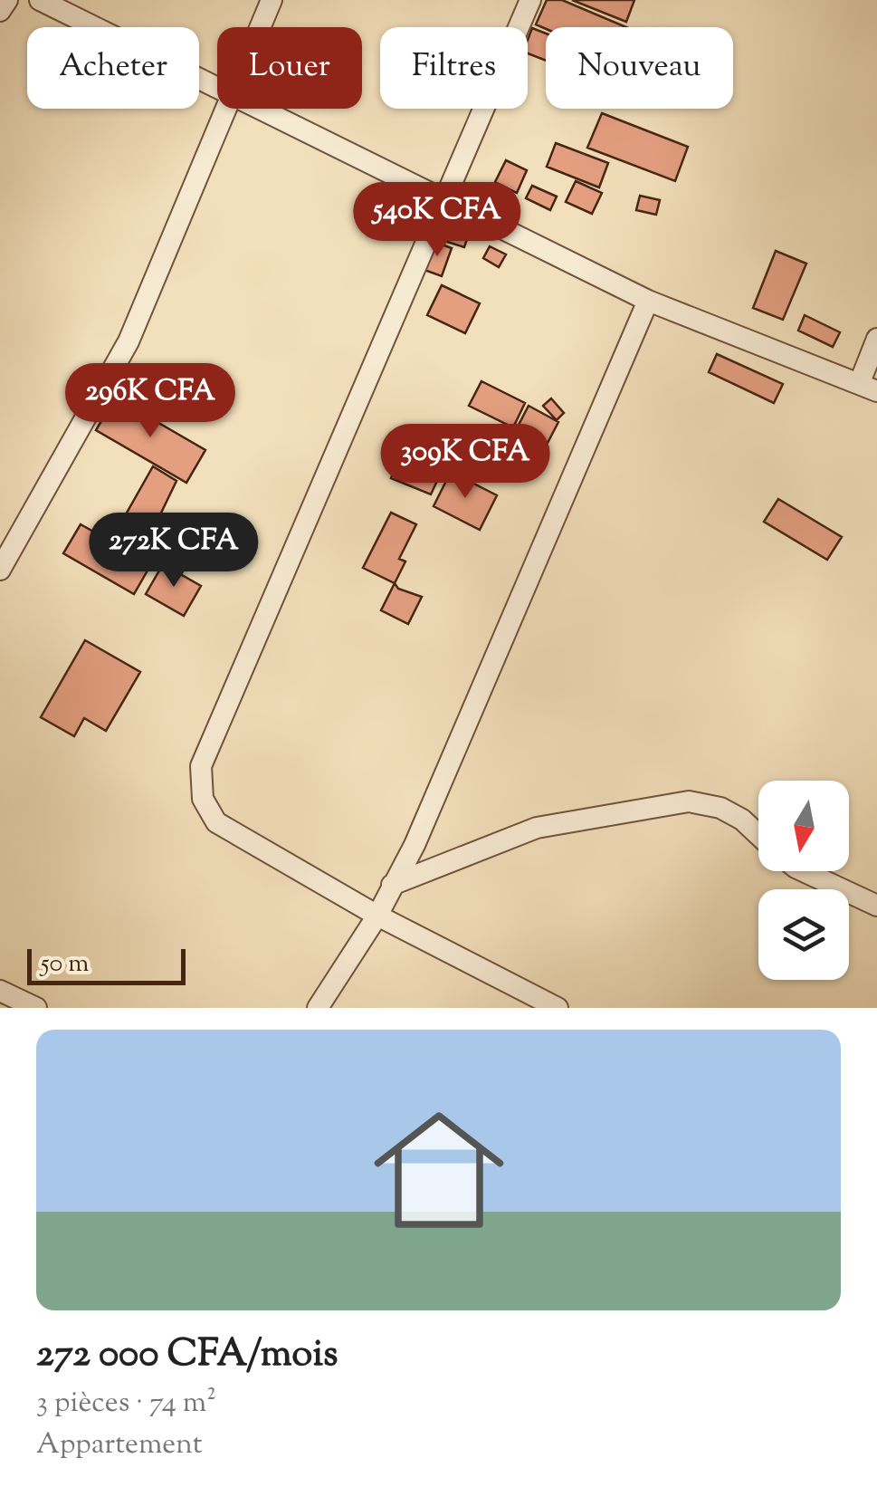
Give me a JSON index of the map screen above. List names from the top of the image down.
{
  "scale_bar": "50 m",
  "north": "bottom",
  "page": {
    "chip": [
      "Acheter",
      "Louer",
      "Filtres",
      "Nouveau"
    ],
    "price": [
      "540K CFA",
      "296K CFA",
      "309K CFA",
      "272K CFA"
    ],
    "scale": "50 m",
    "list": [
      {
        "name": "272 000 CFA/mois",
        "note": "3 pièces · 74 m² · Appartement"
      }
    ]
  }
}
